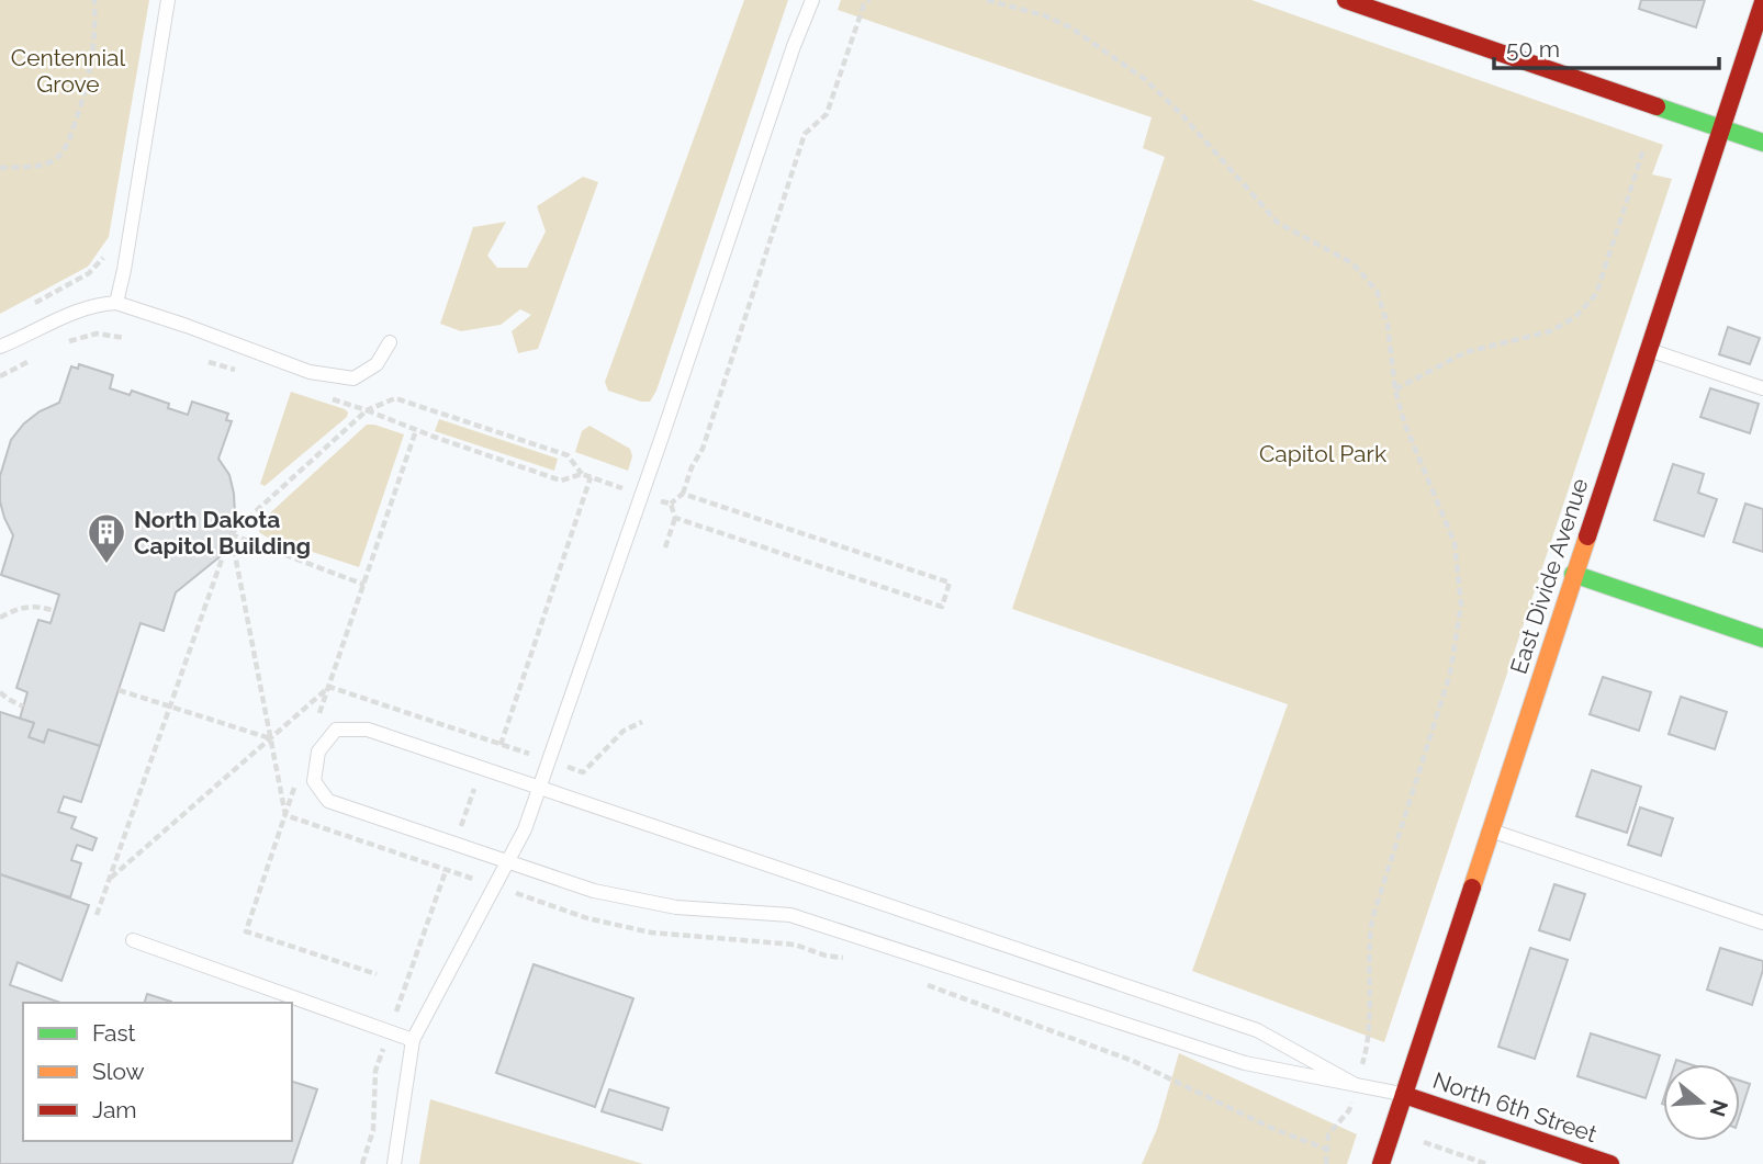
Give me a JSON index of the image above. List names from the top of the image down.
{
  "streets": {
    "street": ["East Divide Avenue", "North 6th Street"]
  },
  "crossings": [
    ["East Divide Avenue", "North 6th Street"]
  ],
  "parks": ["Centennial Grove", "Capitol Park"],
  "places": {
    "building": ["North Dakota Capitol Building"]
  },
  "legend": ["Fast", "Slow", "Jam"],
  "scale_bar": "50 m",
  "north": "right"
}
